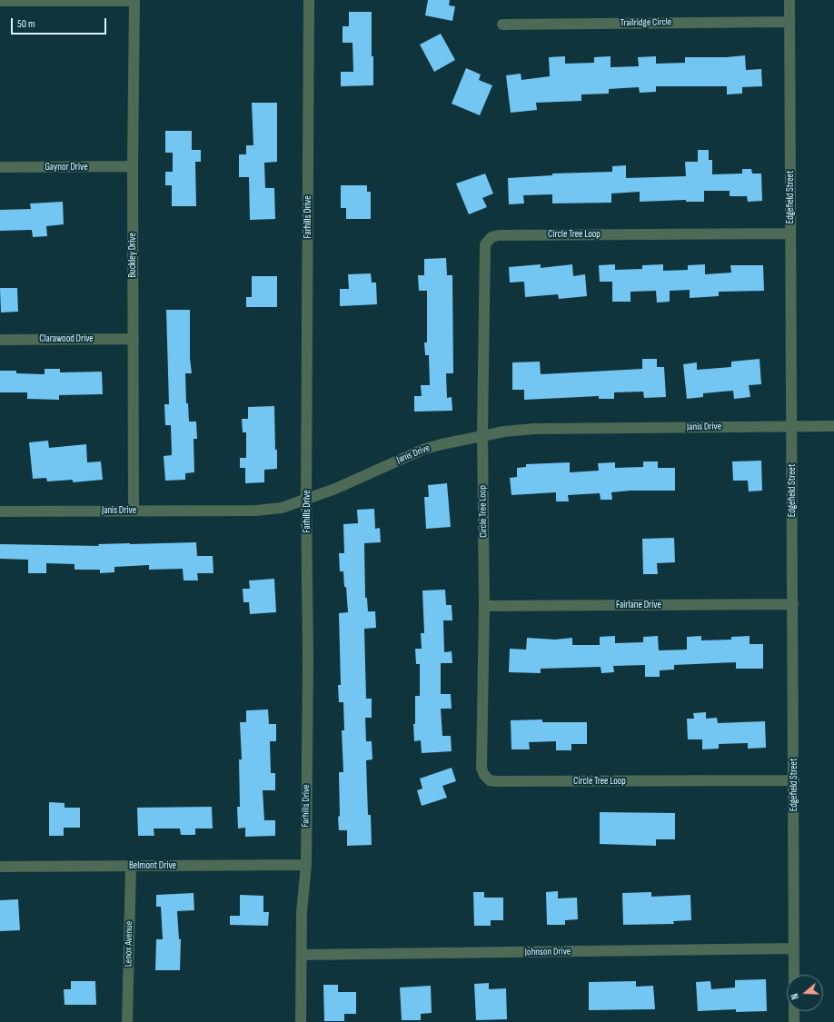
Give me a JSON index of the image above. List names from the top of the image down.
{
  "streets": {
    "street": [
      "Trailridge Circle",
      "Gaynor Drive",
      "Edgefield Street",
      "Farhills Drive",
      "Circle Tree Loop",
      "Buckley Drive",
      "Clarawood Drive",
      "Janis Drive",
      "Fairlane Drive",
      "Belmont Drive",
      "Lenox Avenue",
      "Johnson Drive"
    ]
  },
  "crossings": [
    ["Trailridge Circle", "Edgefield Street"],
    ["Gaynor Drive", "Buckley Drive"],
    ["Edgefield Street", "Circle Tree Loop"],
    ["Edgefield Street", "Janis Drive"],
    ["Edgefield Street", "Fairlane Drive"],
    ["Edgefield Street", "Johnson Drive"],
    ["Farhills Drive", "Janis Drive"],
    ["Farhills Drive", "Belmont Drive"],
    ["Farhills Drive", "Johnson Drive"],
    ["Circle Tree Loop", "Janis Drive"],
    ["Circle Tree Loop", "Fairlane Drive"],
    ["Buckley Drive", "Clarawood Drive"],
    ["Buckley Drive", "Janis Drive"],
    ["Belmont Drive", "Lenox Avenue"]
  ],
  "scale_bar": "50 m",
  "north": "left"
}
